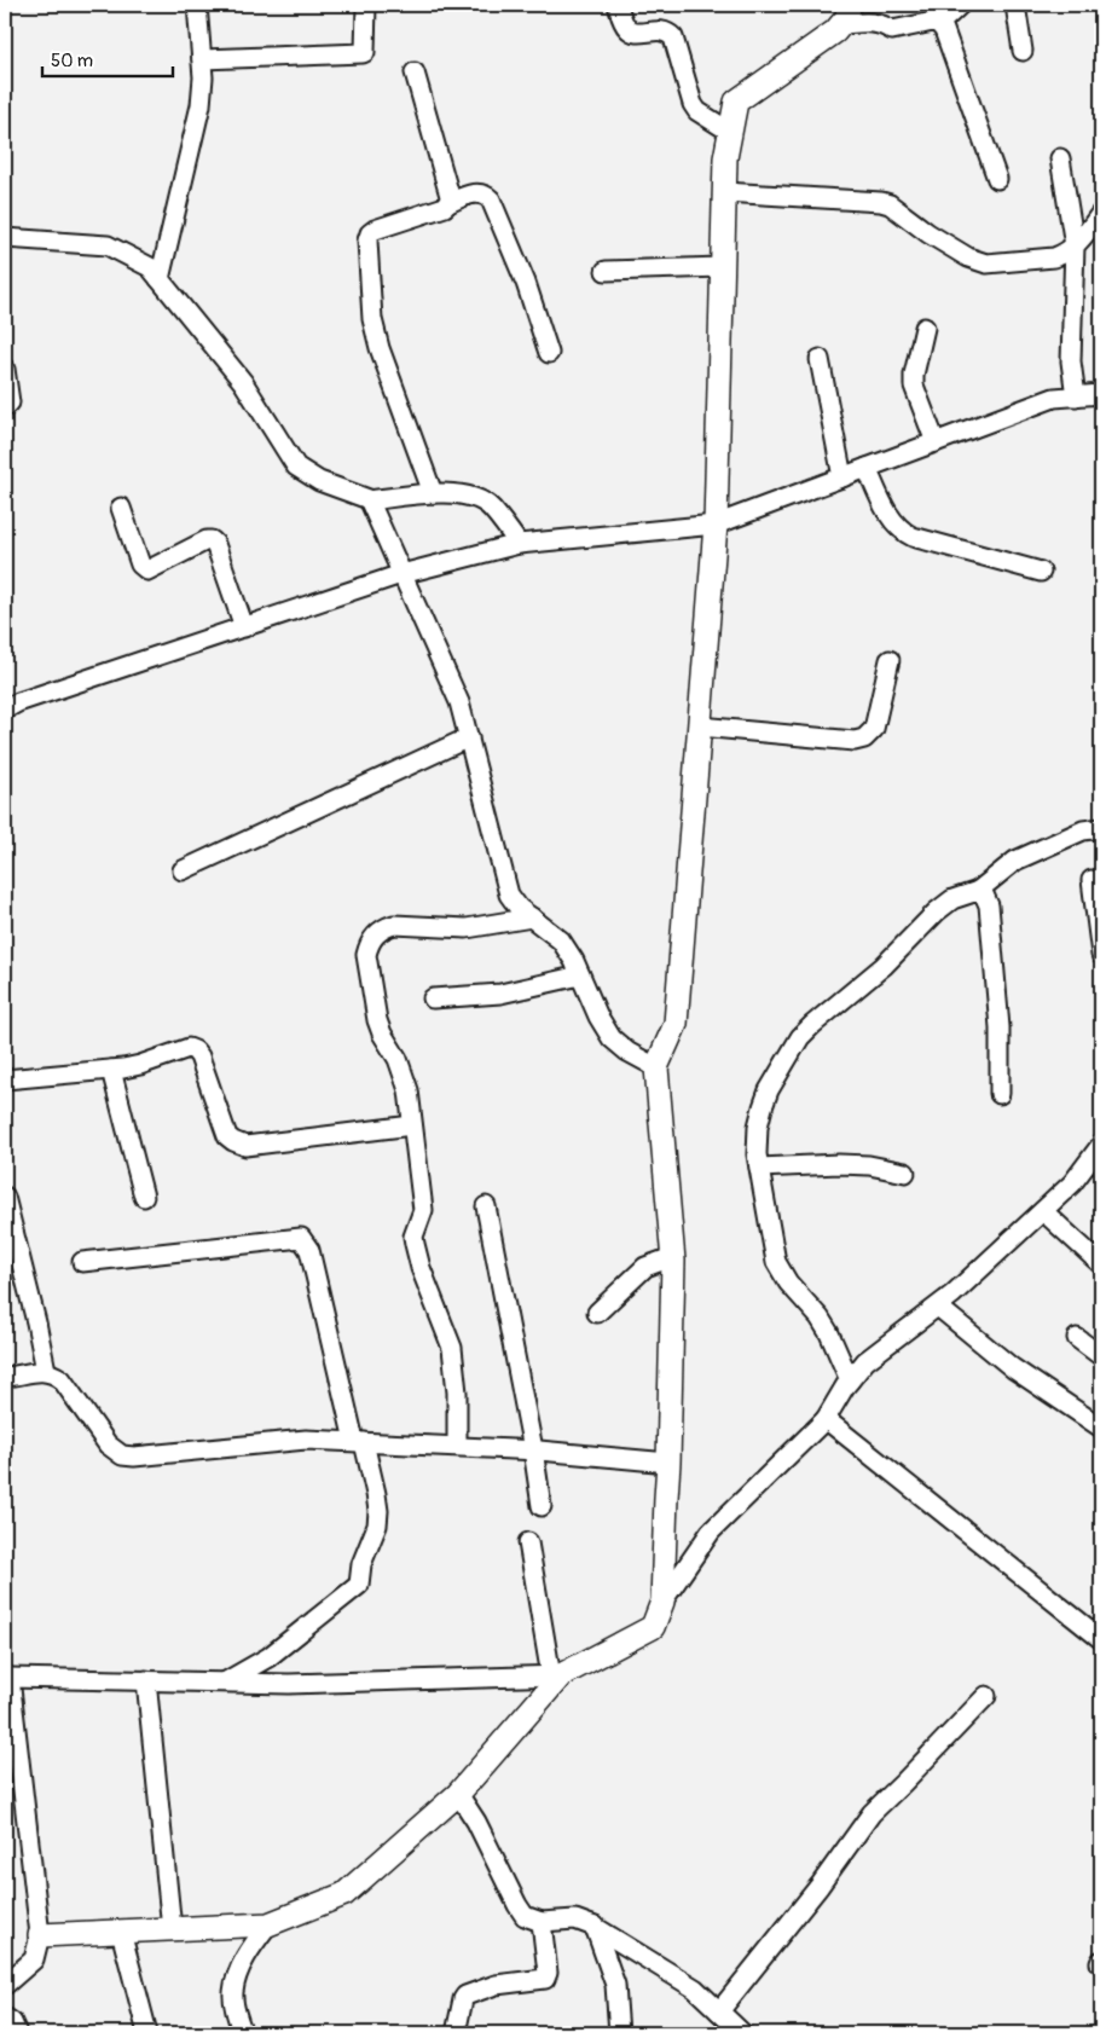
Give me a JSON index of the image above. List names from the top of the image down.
{
  "scale_bar": "50 m"
}
